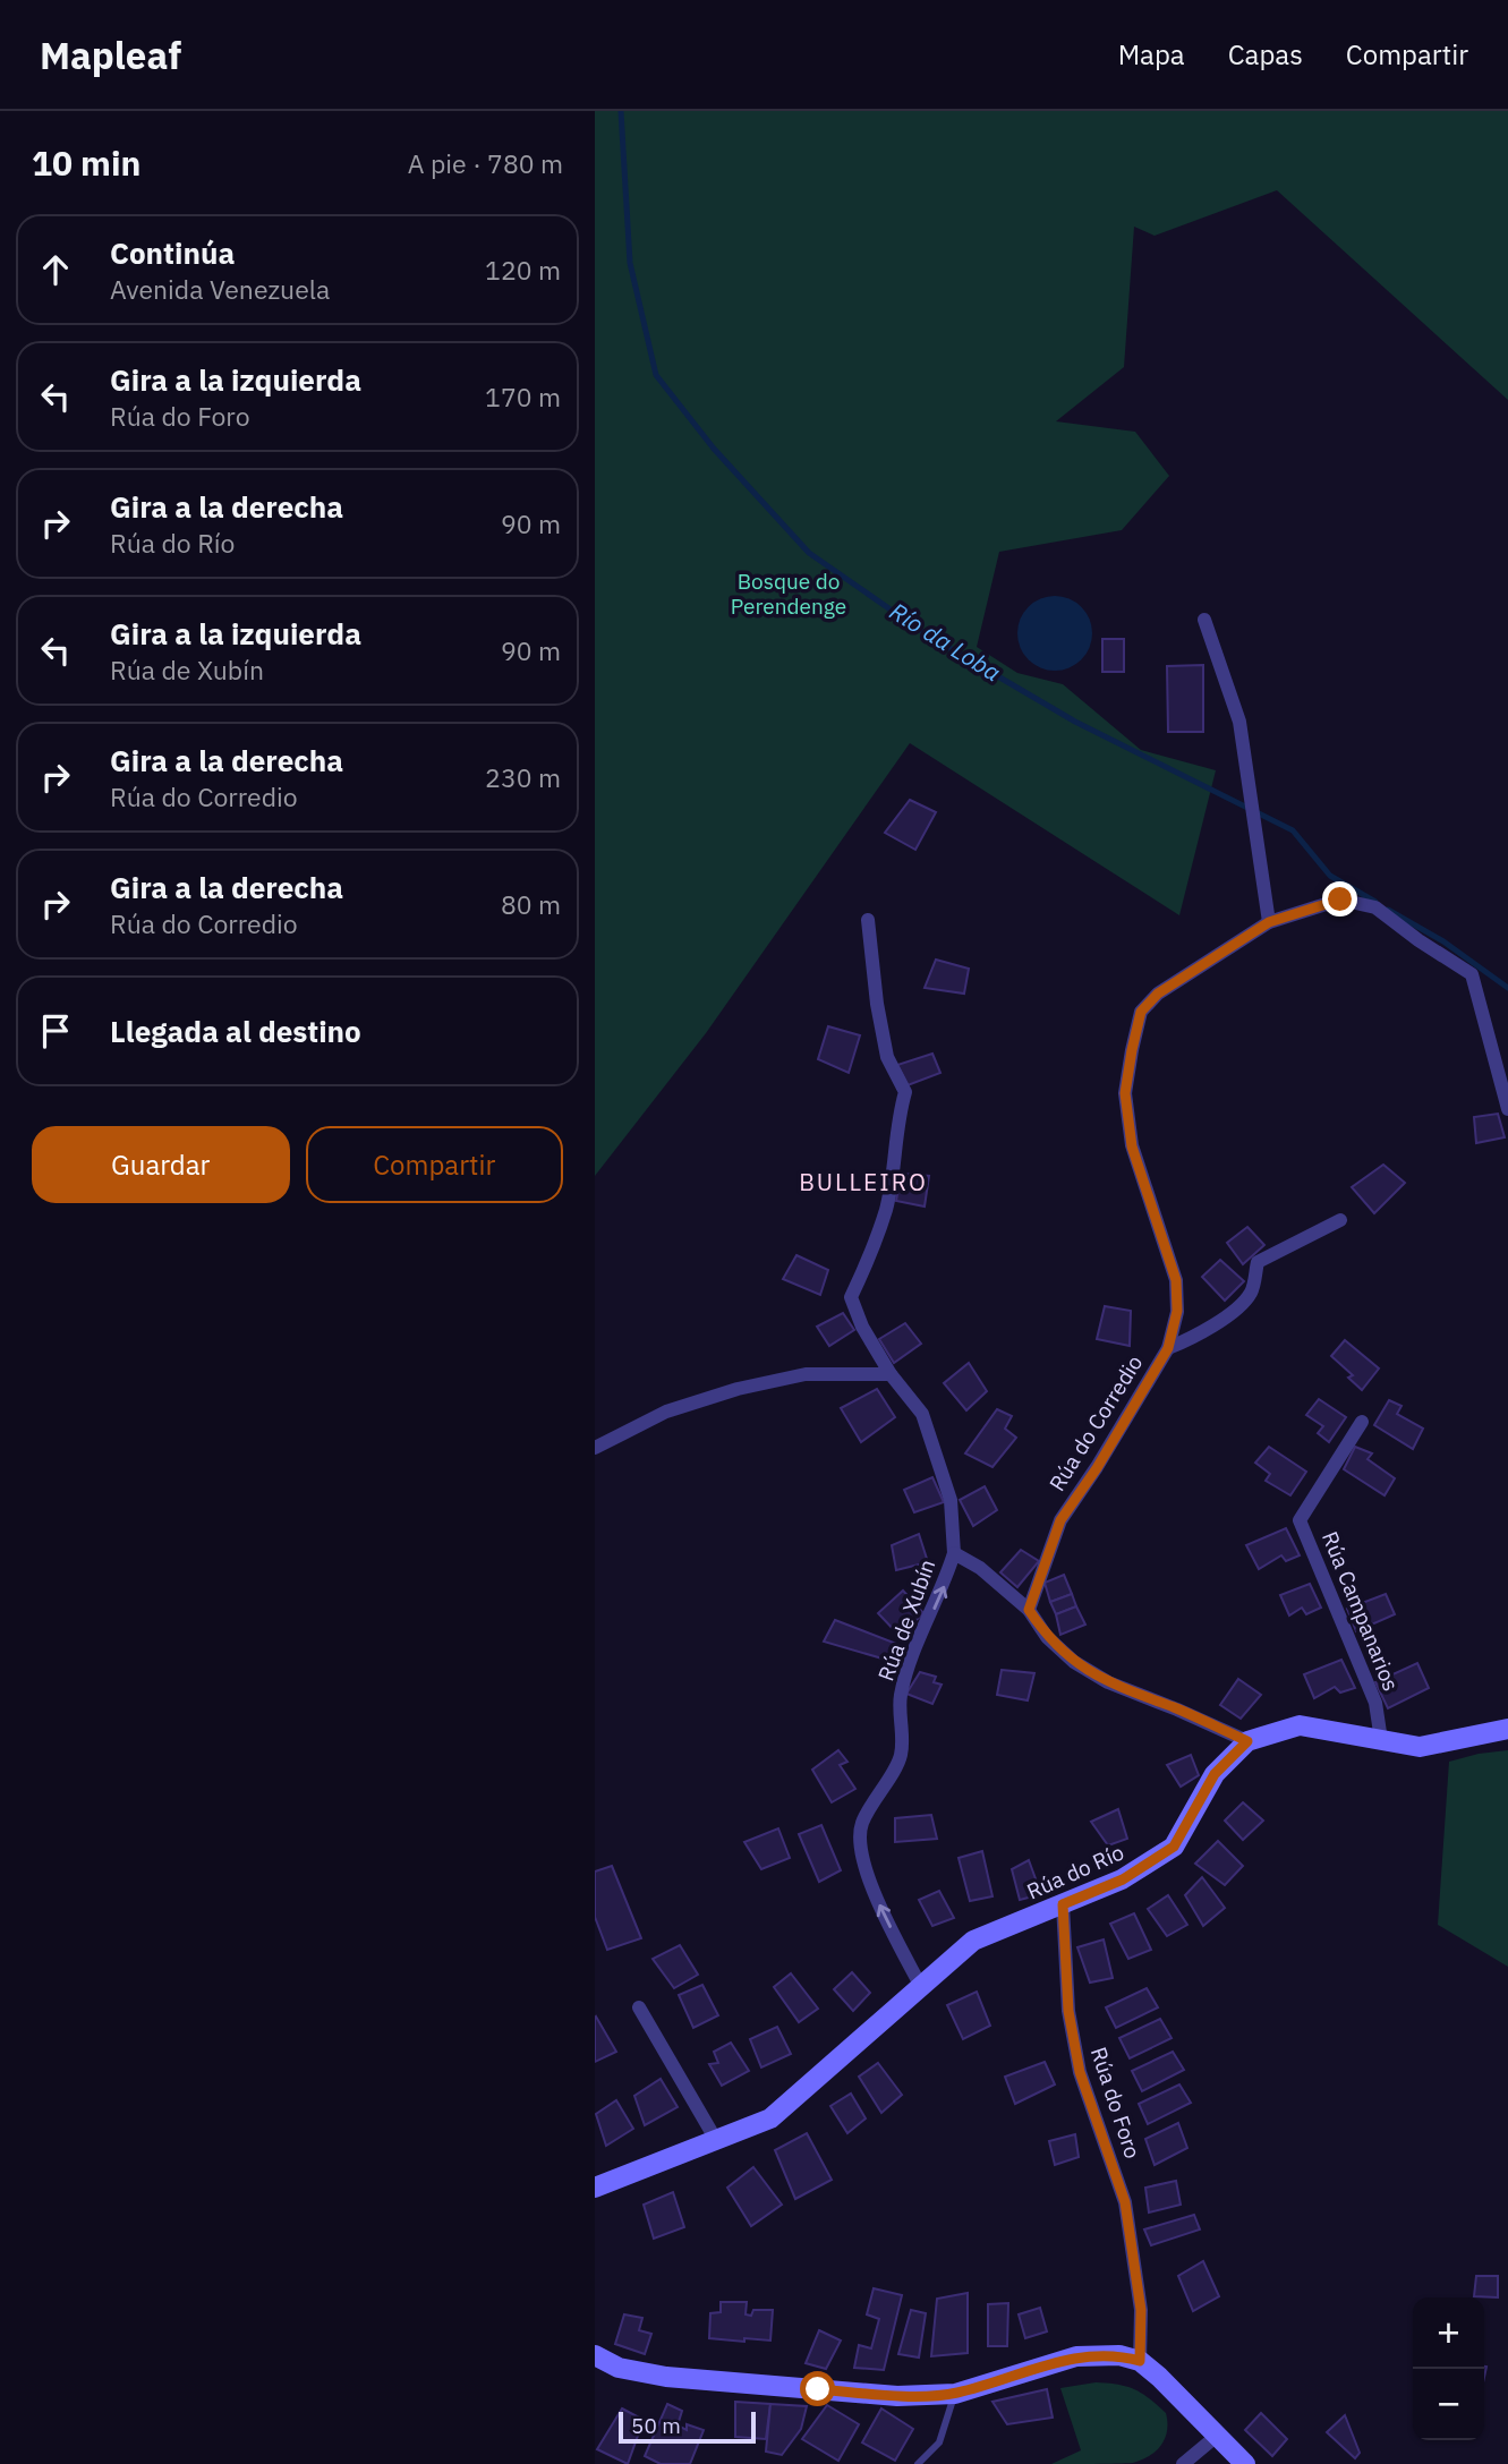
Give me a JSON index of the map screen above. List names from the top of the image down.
{
  "streets": {
    "street": [
      "Rúa do Corredio",
      "Rúa Campanarios",
      "Rúa de Xubín",
      "Rúa do Río",
      "Rúa do Foro"
    ]
  },
  "crossings": [
    ["Rúa do Corredio", "Rúa de Xubín"],
    ["Rúa Campanarios", "Rúa do Río"],
    ["Rúa de Xubín", "Rúa do Río"],
    ["Rúa do Río", "Rúa do Foro"]
  ],
  "one_way": ["Rúa de Xubín"],
  "districts": ["BULLEIRO"],
  "water": ["Río da Loba"],
  "parks": ["Bosque do Perendenge"],
  "scale_bar": "50 m",
  "page": {
    "header": "Mapleaf",
    "nav": ["Mapa", "Capas", "Compartir"],
    "heading": ["10 min", "A pie · 780 m"],
    "list": [
      ["Continúa", "Avenida Venezuela", "120 m"],
      ["Gira a la izquierda", "Rúa do Foro", "170 m"],
      ["Gira a la derecha", "Rúa do Río", "90 m"],
      ["Gira a la izquierda", "Rúa de Xubín", "90 m"],
      ["Gira a la derecha", "Rúa do Corredio", "230 m"],
      ["Gira a la derecha", "Rúa do Corredio", "80 m"],
      "Llegada al destino"
    ],
    "buttons": ["Guardar", "Compartir"],
    "map_buttons": ["+", "−"],
    "scale": "50 m"
  }
}
